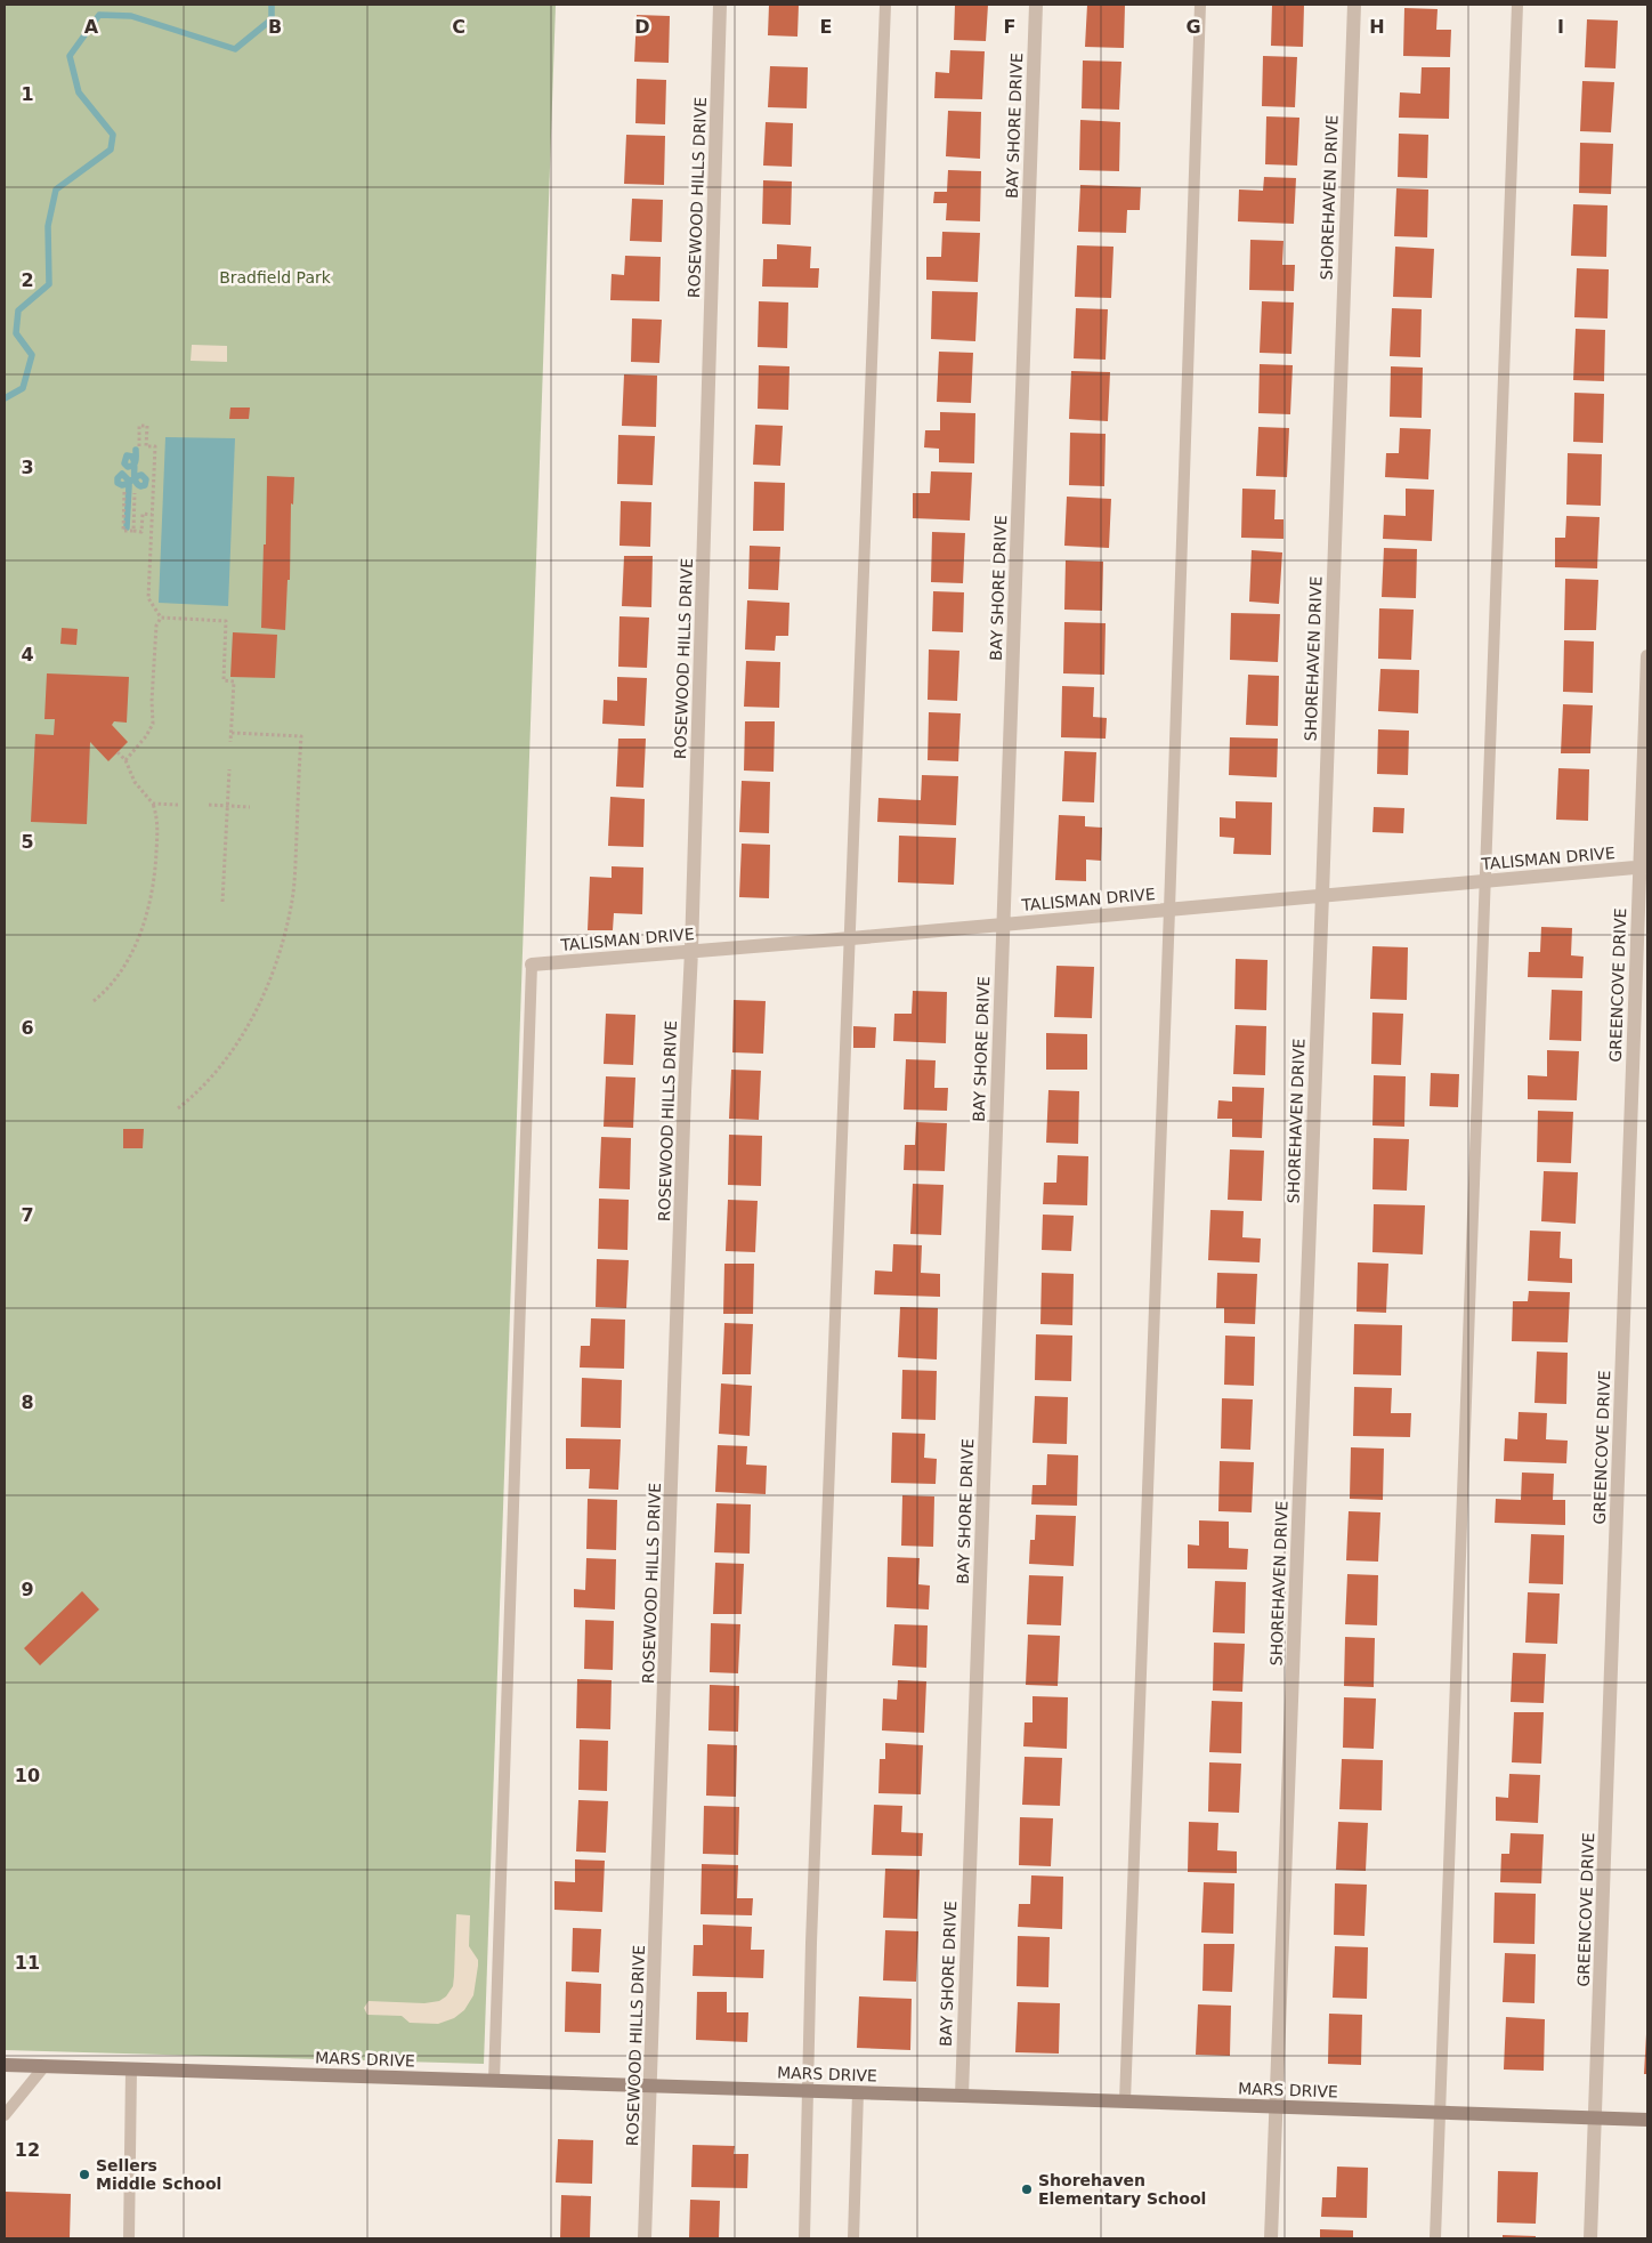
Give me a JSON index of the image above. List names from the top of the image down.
{
  "streets": {
    "street": [
      "BAY SHORE DRIVE",
      "ROSEWOOD HILLS DRIVE",
      "SHOREHAVEN DRIVE",
      "TALISMAN DRIVE",
      "GREENCOVE DRIVE",
      "MARS DRIVE"
    ]
  },
  "crossings": [
    ["BAY SHORE DRIVE", "TALISMAN DRIVE"],
    ["BAY SHORE DRIVE", "MARS DRIVE"],
    ["ROSEWOOD HILLS DRIVE", "TALISMAN DRIVE"],
    ["ROSEWOOD HILLS DRIVE", "MARS DRIVE"],
    ["SHOREHAVEN DRIVE", "TALISMAN DRIVE"],
    ["SHOREHAVEN DRIVE", "MARS DRIVE"],
    ["TALISMAN DRIVE", "GREENCOVE DRIVE"],
    ["GREENCOVE DRIVE", "MARS DRIVE"]
  ],
  "parks": ["Bradfield Park"],
  "places": ["Sellers Middle School", "Shorehaven Elementary School"],
  "grid": {
    "columns": [
      "A",
      "B",
      "C",
      "D",
      "E",
      "F",
      "G",
      "H",
      "I"
    ],
    "rows": [
      "1",
      "2",
      "3",
      "4",
      "5",
      "6",
      "7",
      "8",
      "9",
      "10",
      "11",
      "12"
    ]
  }
}
